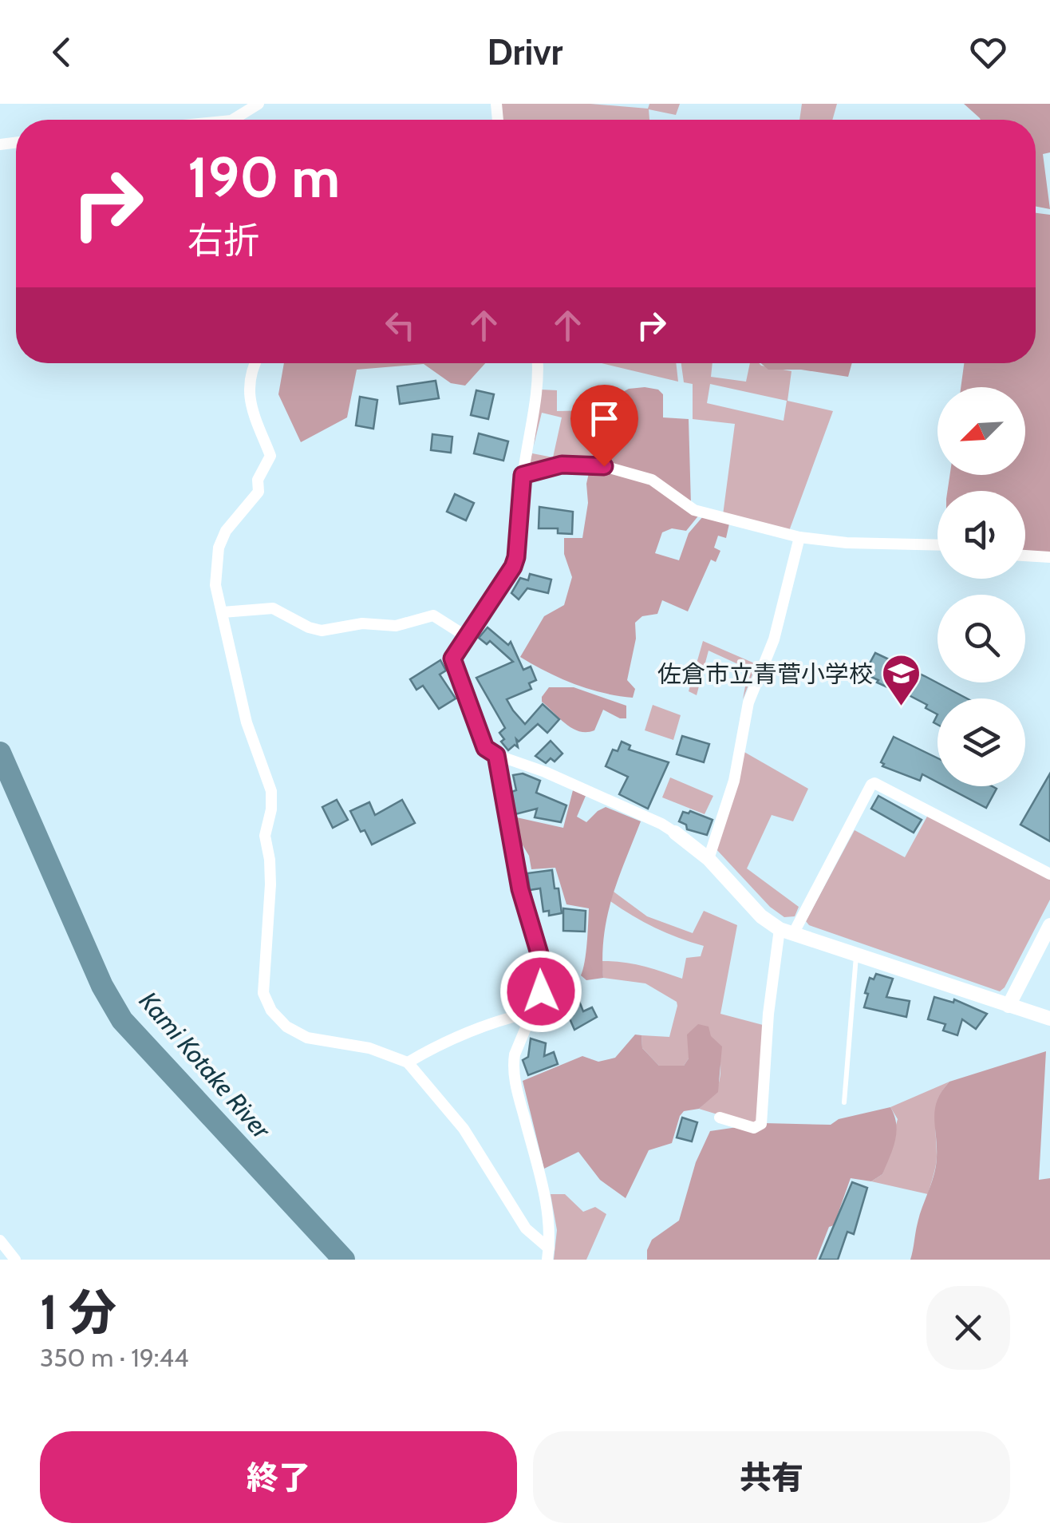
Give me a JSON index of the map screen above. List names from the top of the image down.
{
  "water": ["Kami Kotake River"],
  "places": {
    "school or university": ["佐倉市立青菅小学校"]
  },
  "north": "bottom left",
  "page": {
    "header": "Drivr",
    "turn": ["190 m", "右折"],
    "heading": ["1 分", "350 m · 19:44"],
    "buttons": ["終了", "共有"]
  }
}
